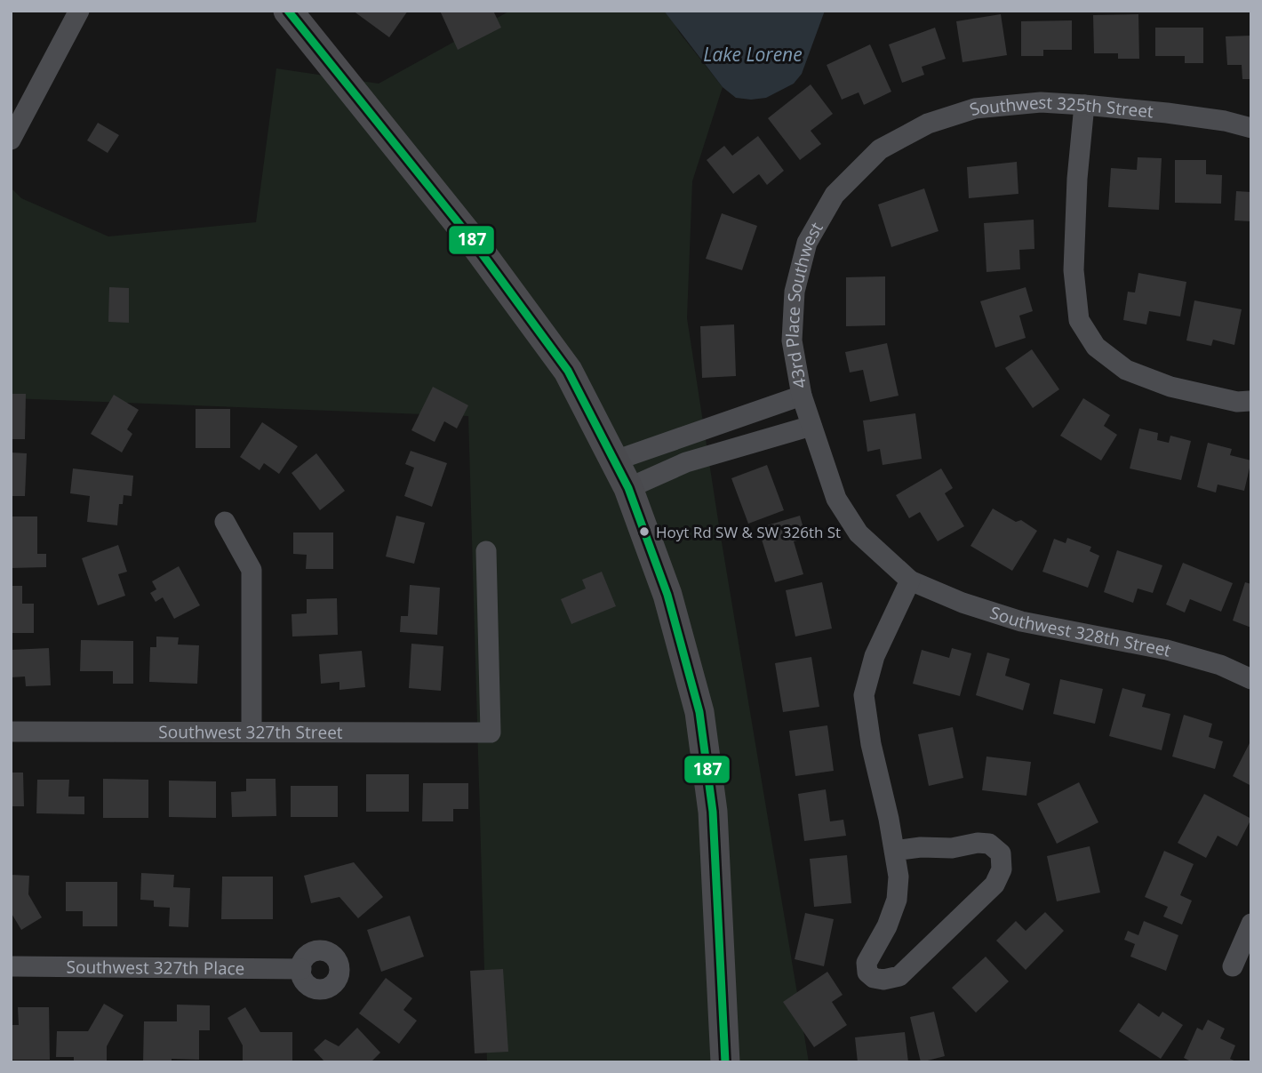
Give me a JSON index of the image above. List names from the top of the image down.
{
  "streets": {
    "street": [
      "Southwest 325th Street",
      "43rd Place Southwest",
      "Southwest 328th Street",
      "Southwest 327th Street",
      "Southwest 327th Place"
    ]
  },
  "crossings": [
    ["Southwest 325th Street", "43rd Place Southwest"],
    ["43rd Place Southwest", "Southwest 328th Street"]
  ],
  "water": ["Lake Lorene"],
  "places": ["Hoyt Rd SW & SW 326th St"],
  "lines": ["transit line 187"]
}
